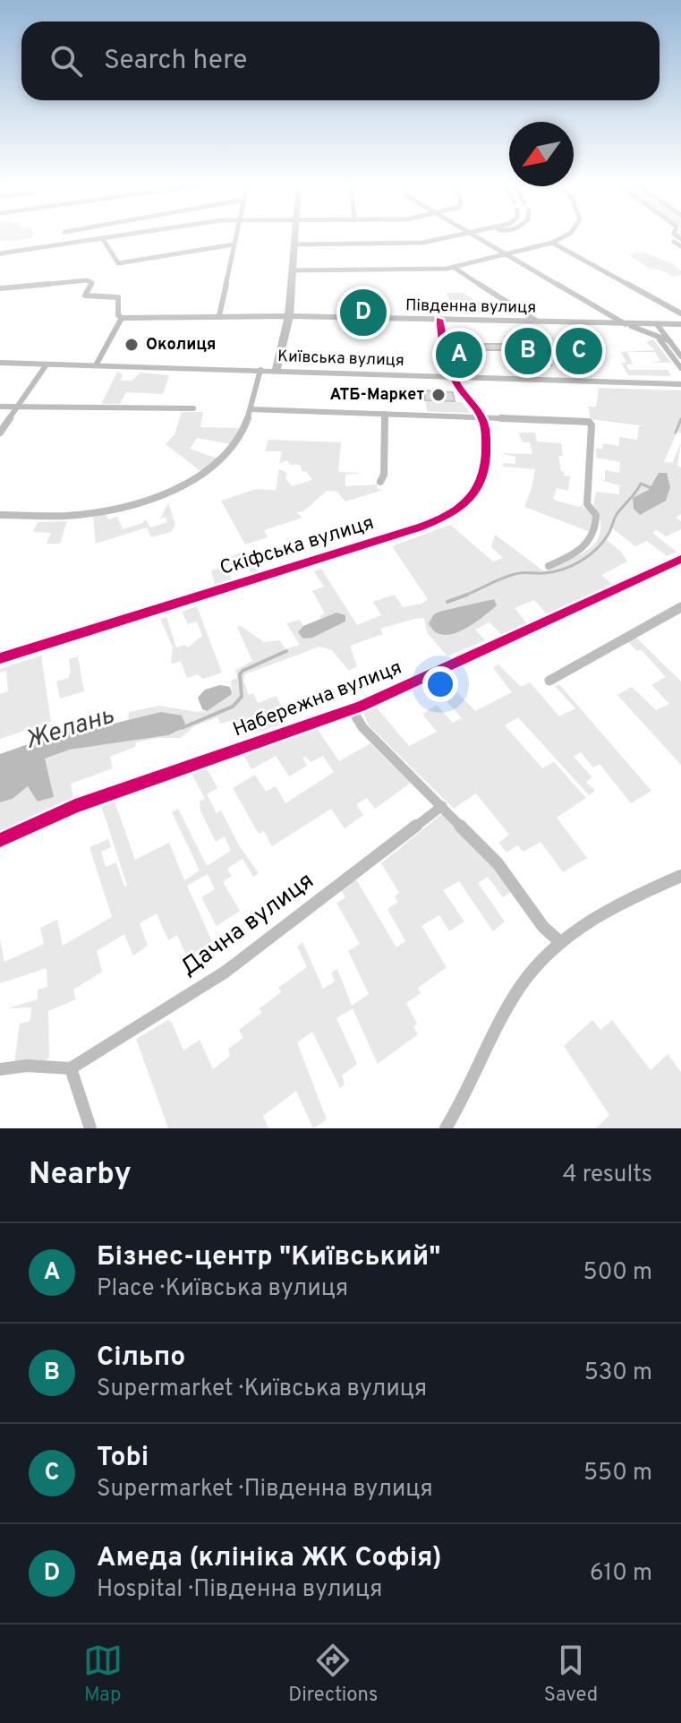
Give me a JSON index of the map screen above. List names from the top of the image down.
{
  "streets": {
    "main road": ["Київська вулиця"],
    "street": [
      "Південна вулиця",
      "Скіфська вулиця",
      "Набережна вулиця",
      "Дачна вулиця"
    ]
  },
  "water": ["Желань"],
  "places": ["Околиця", "АТБ-Маркет"],
  "north": "bottom left",
  "page": {
    "search": "Search here",
    "pins": [
      "D",
      "B",
      "C",
      "A"
    ],
    "heading": ["Nearby", "4 results"],
    "list": [
      {
        "mark": "A",
        "name": "Бізнес-центр \"Київський\"",
        "note": "Place · Київська вулиця",
        "value": "500 m"
      },
      {
        "mark": "B",
        "name": "Сільпо",
        "note": "Supermarket · Київська вулиця",
        "value": "530 m"
      },
      {
        "mark": "C",
        "name": "Tobi",
        "note": "Supermarket · Південна вулиця",
        "value": "550 m"
      },
      {
        "mark": "D",
        "name": "Амеда (клініка ЖК Софія)",
        "note": "Hospital · Південна вулиця",
        "value": "610 m"
      }
    ],
    "nav": ["Map", "Directions", "Saved"]
  }
}
